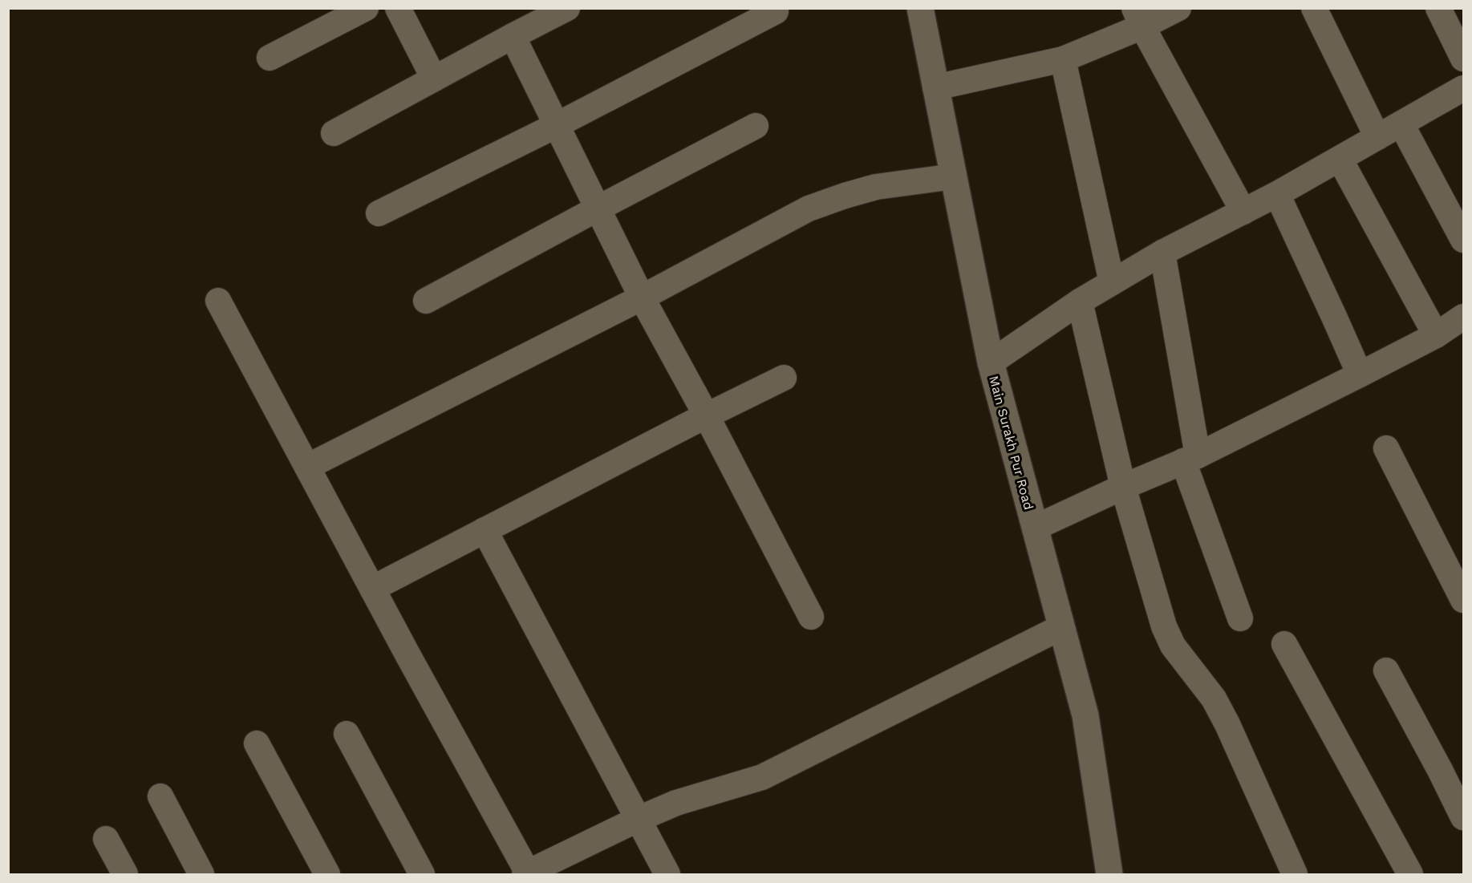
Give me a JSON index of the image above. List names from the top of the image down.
{
  "streets": {
    "street": ["Main Surakh Pur Road"]
  }
}
